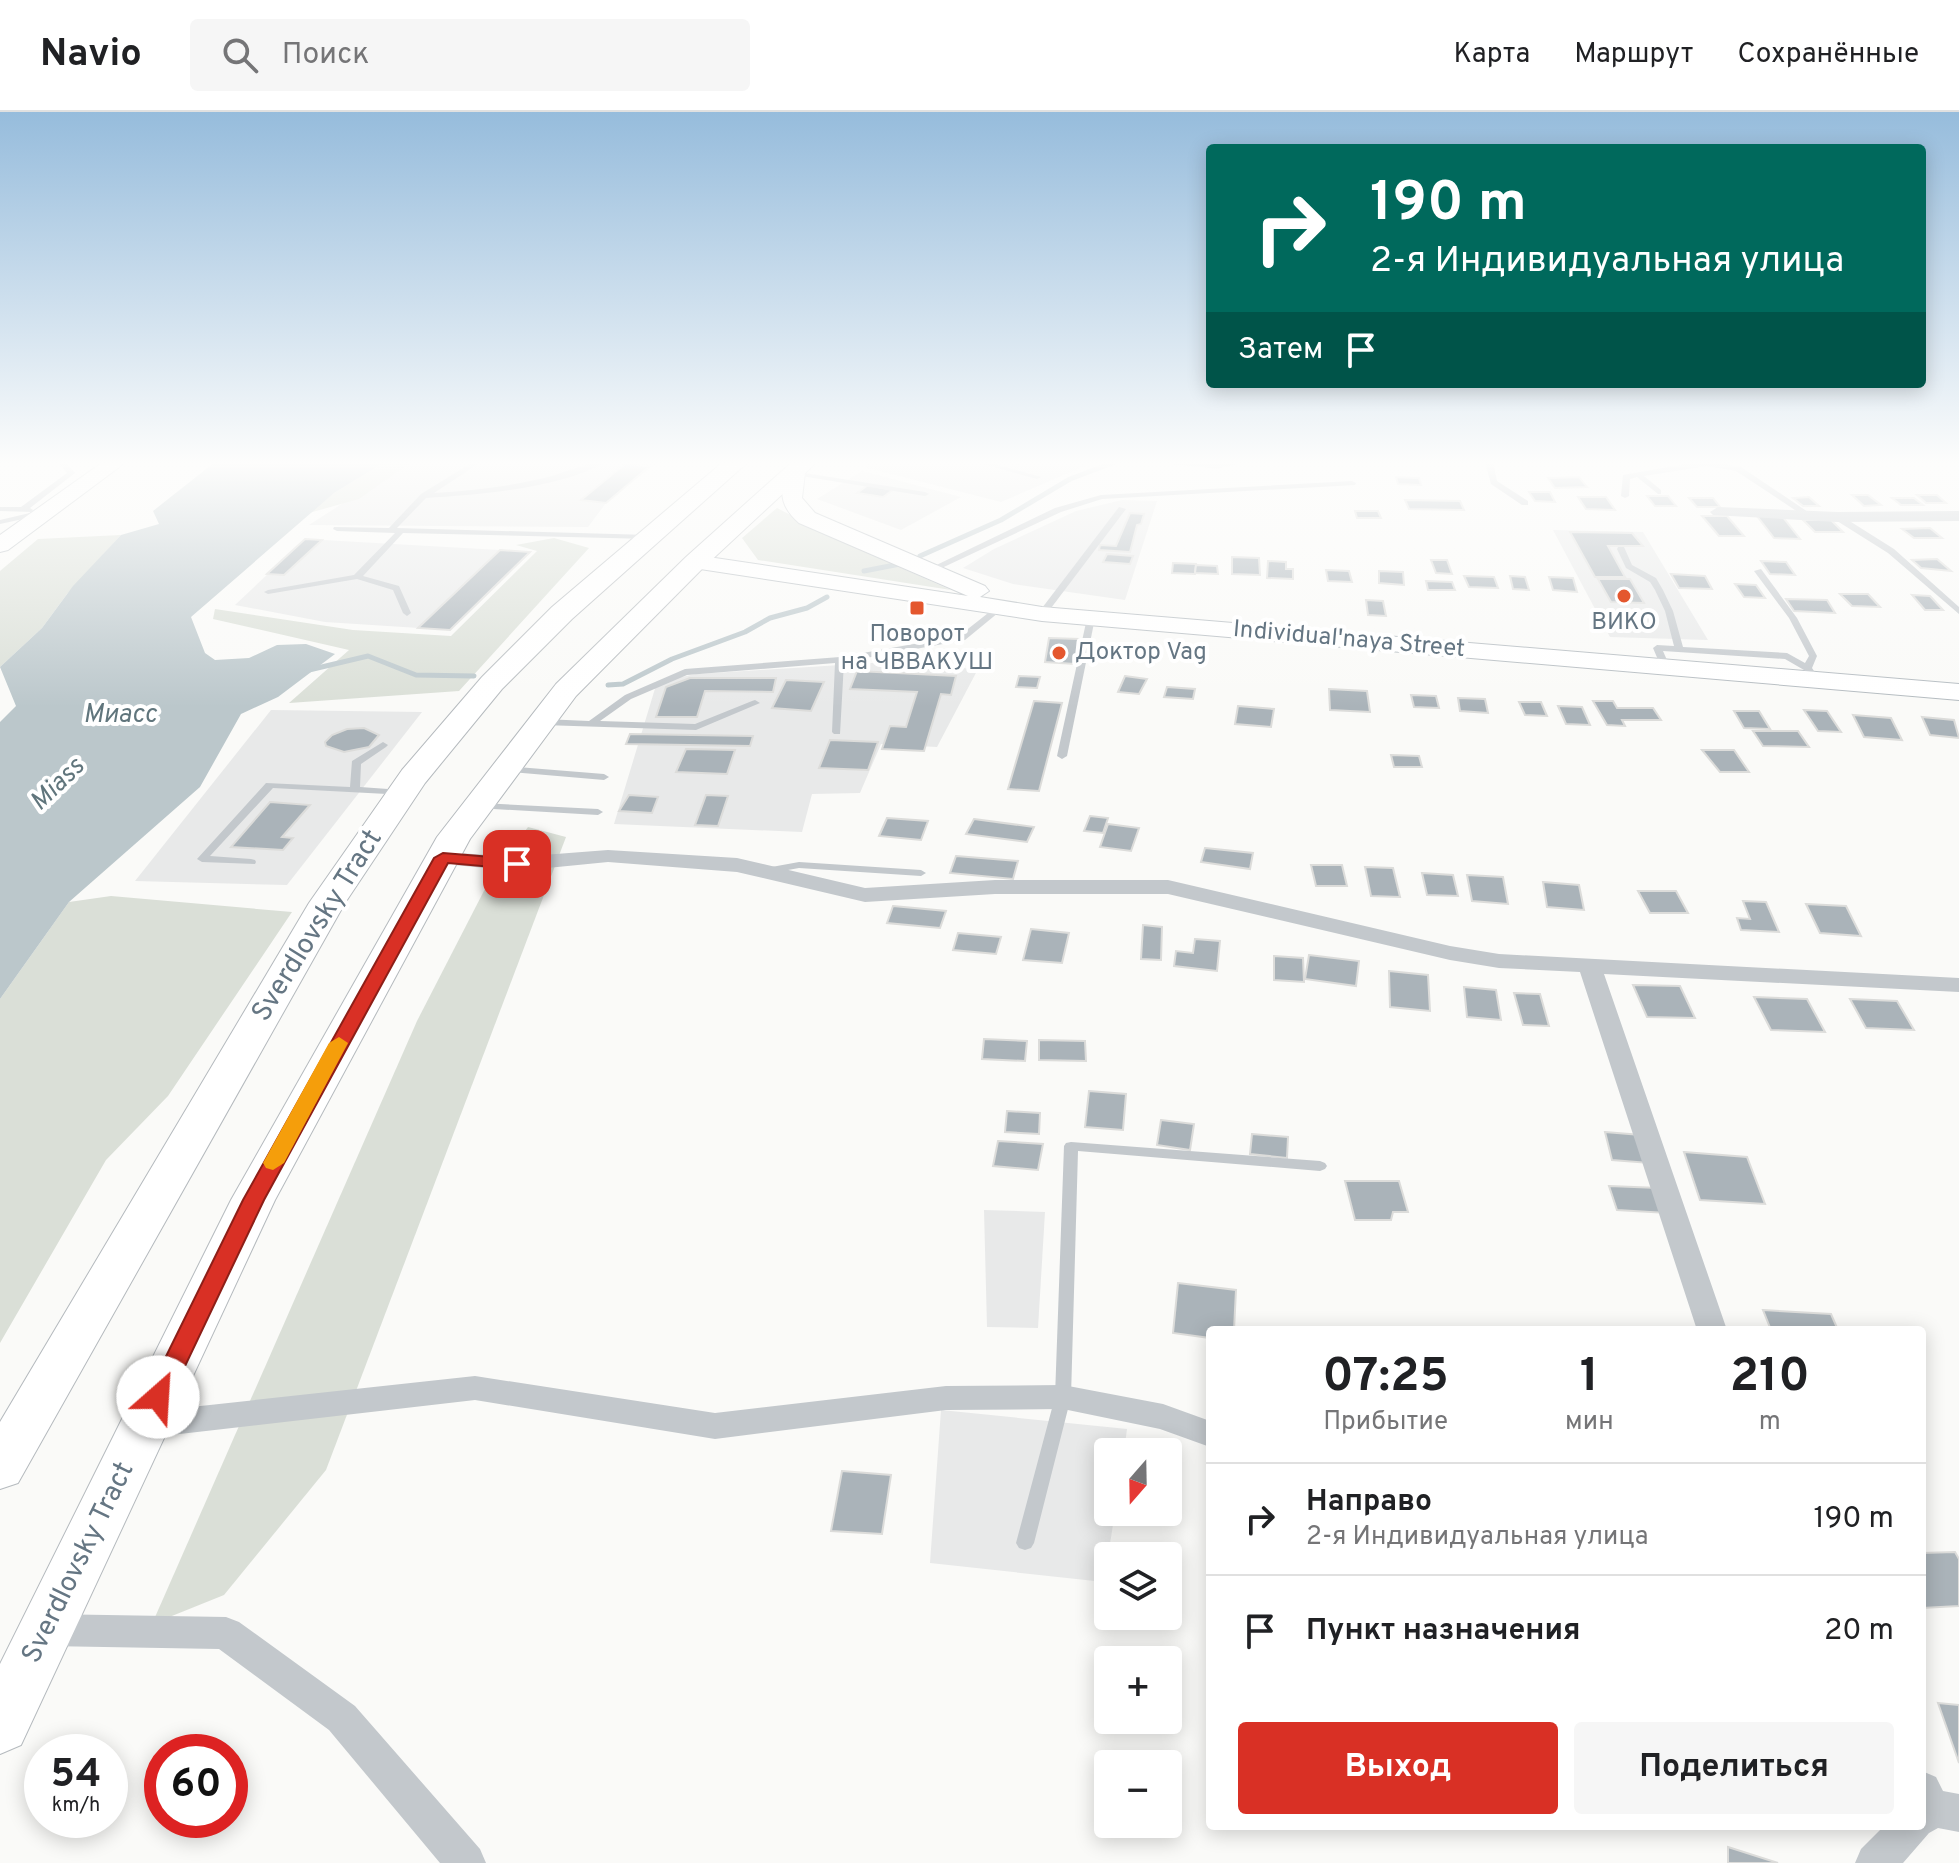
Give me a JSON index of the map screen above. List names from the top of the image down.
{
  "streets": {
    "main road": ["Individual'naya Street", "Sverdlovsky Tract"]
  },
  "crossings": [
    ["Individual'naya Street", "Sverdlovsky Tract"]
  ],
  "water": ["Миасс", "Miass"],
  "places": {
    "other": ["ВИКО", "Доктор Vag"],
    "transit": ["Поворот на ЧВВАКУШ"]
  },
  "north": "bottom",
  "page": {
    "header": "Navio",
    "search": "Поиск",
    "nav": ["Карта", "Маршрут", "Сохранённые"],
    "turn": ["190 m", "2-я Индивидуальная улица"],
    "then": "Затем",
    "eta": [
      "07:25",
      "Прибытие",
      "1",
      "мин",
      "210",
      "m"
    ],
    "map_buttons": ["+", "−"],
    "list": [
      {
        "name": "Направо",
        "note": "2-я Индивидуальная улица",
        "value": "190 m"
      },
      {
        "name": "Пункт назначения",
        "value": "20 m"
      }
    ],
    "buttons": ["Выход", "Поделиться"],
    "speed": "54 km/h",
    "limit": "60"
  }
}
